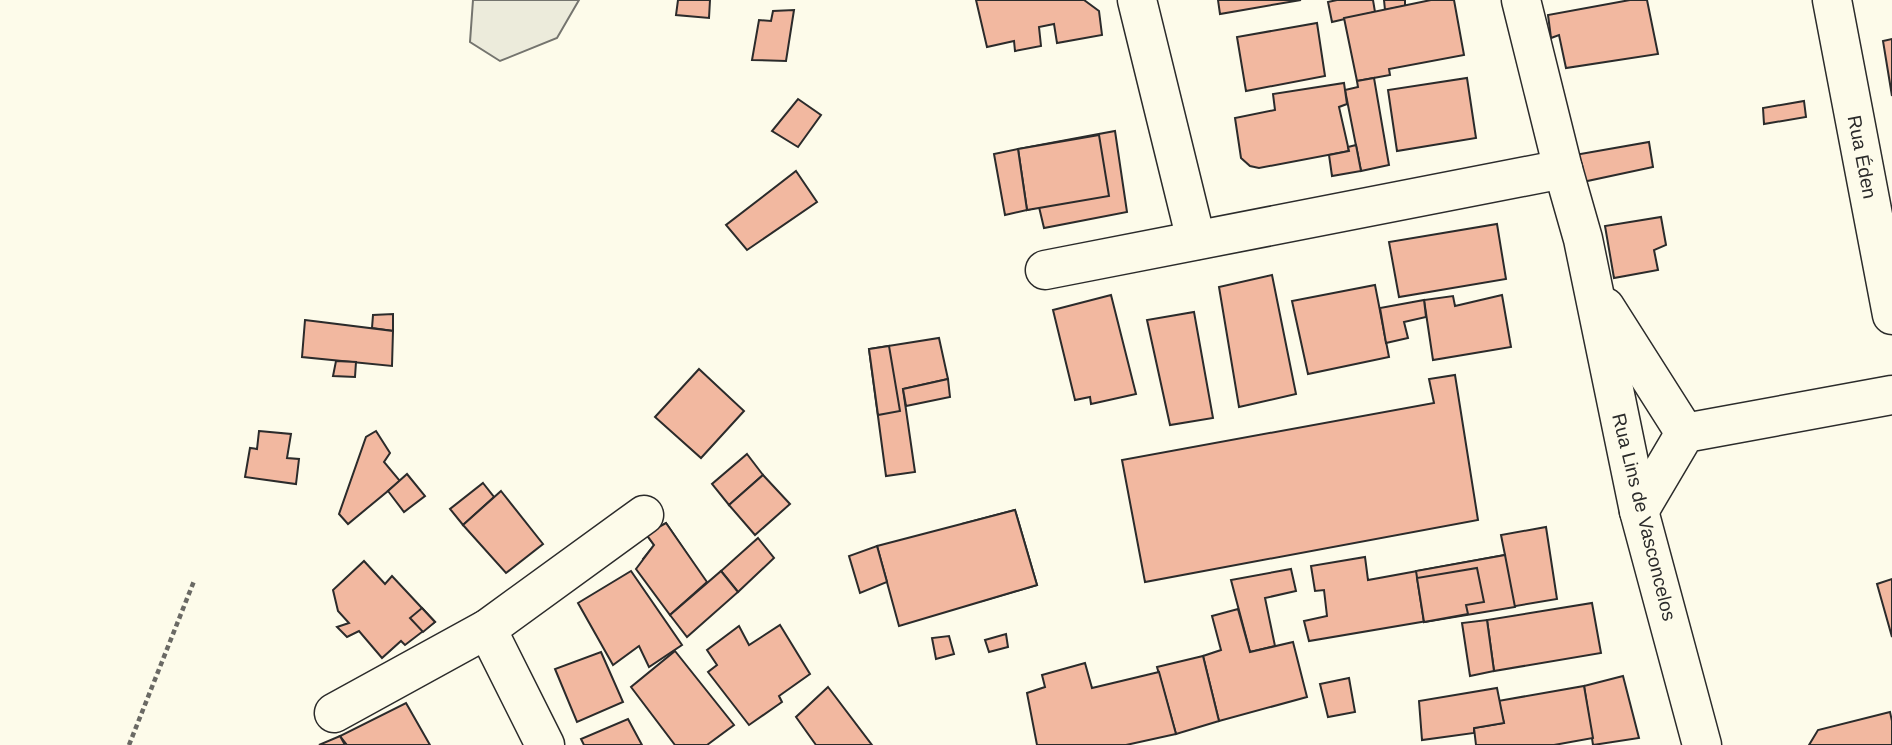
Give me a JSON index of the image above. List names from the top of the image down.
{
  "streets": {
    "street": ["Rua Éden", "Rua Lins de Vasconcelos"]
  }
}
